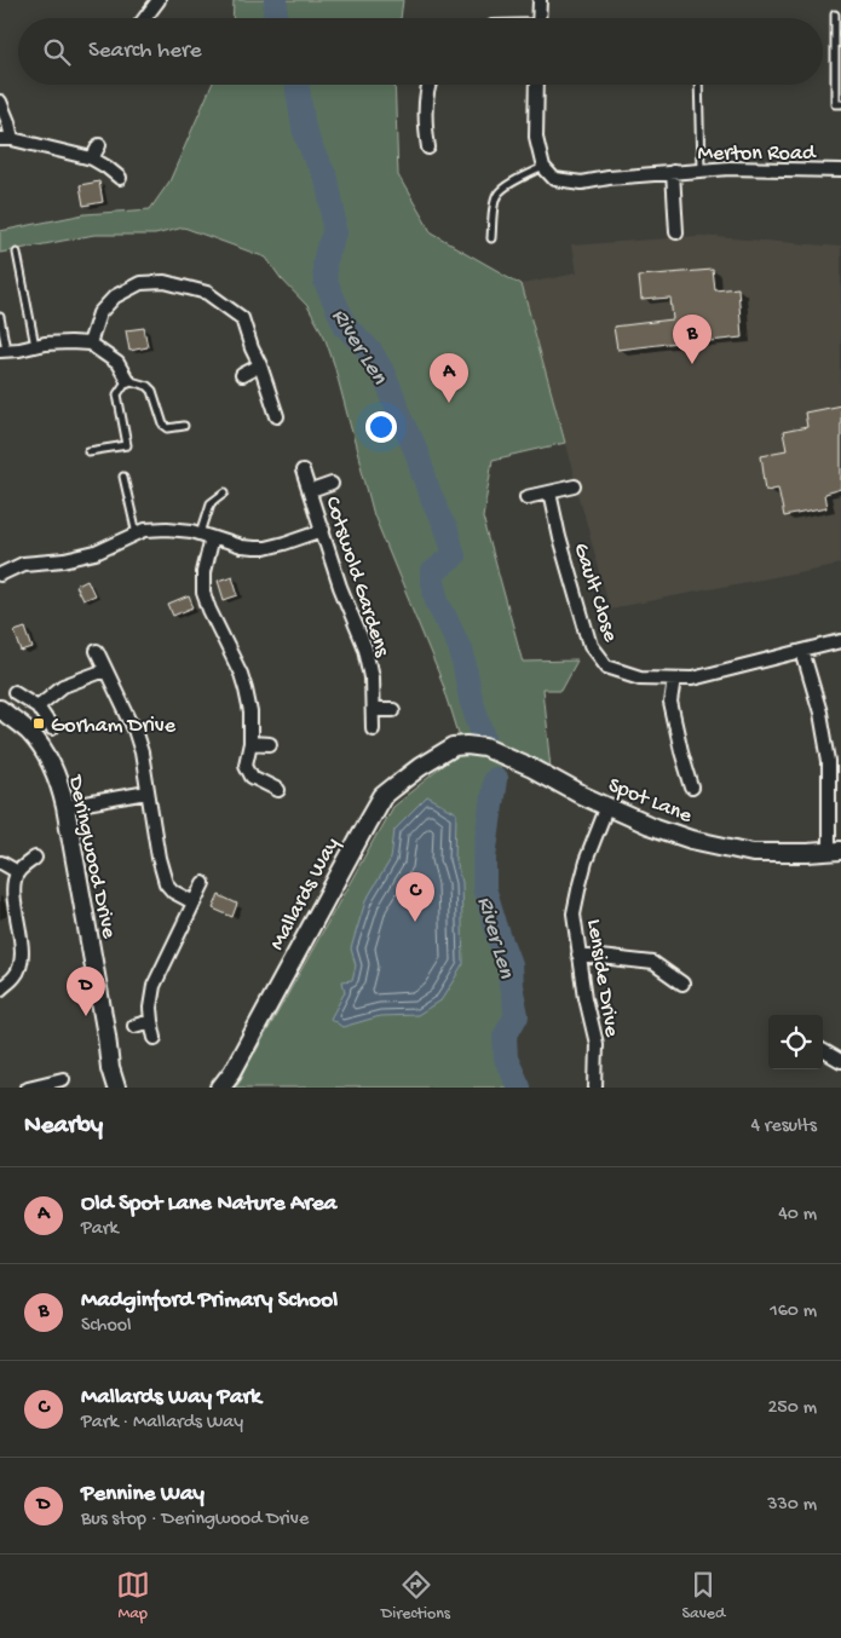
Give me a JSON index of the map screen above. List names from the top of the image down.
{
  "streets": {
    "street": [
      "Merton Road",
      "Cotswold Gardens",
      "Gault Close",
      "Spot Lane",
      "Deringwood Drive",
      "Mallards Way",
      "Lenside Drive"
    ]
  },
  "crossings": [
    ["Spot Lane", "Mallards Way"],
    ["Spot Lane", "Lenside Drive"]
  ],
  "water": ["River Len"],
  "places": {
    "transit": ["Gorham Drive"]
  },
  "page": {
    "search": "Search here",
    "pins": [
      "B",
      "A",
      "C",
      "D"
    ],
    "heading": ["Nearby", "4 results"],
    "list": [
      {
        "mark": "A",
        "name": "Old Spot Lane Nature Area",
        "note": "Park",
        "value": "40 m"
      },
      {
        "mark": "B",
        "name": "Madginford Primary School",
        "note": "School",
        "value": "160 m"
      },
      {
        "mark": "C",
        "name": "Mallards Way Park",
        "note": "Park · Mallards Way",
        "value": "250 m"
      },
      {
        "mark": "D",
        "name": "Pennine Way",
        "note": "Bus stop · Deringwood Drive",
        "value": "330 m"
      }
    ],
    "nav": ["Map", "Directions", "Saved"]
  }
}
